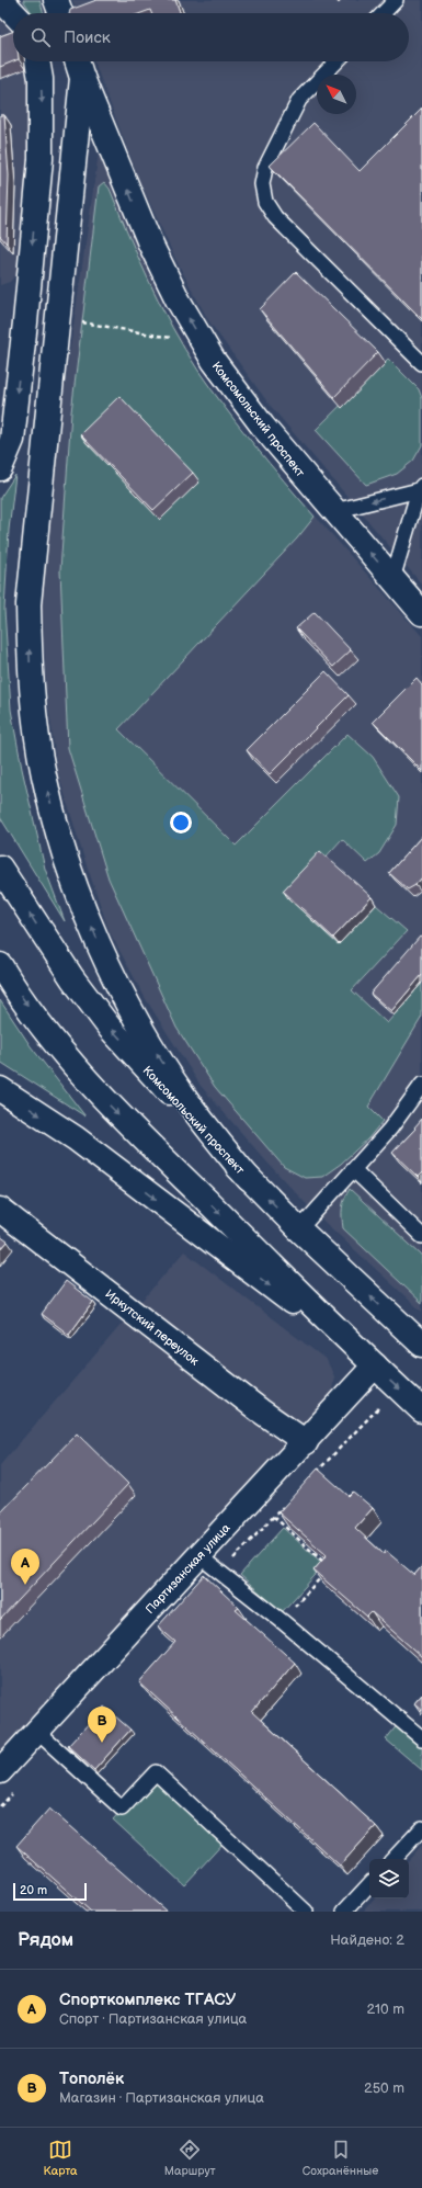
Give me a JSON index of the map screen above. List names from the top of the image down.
{
  "streets": {
    "main road": ["Комсомольский проспект", "Иркутский переулок", "Партизанская улица"]
  },
  "crossings": [
    ["Иркутский переулок", "Партизанская улица"]
  ],
  "scale_bar": "20 m",
  "north": "top left",
  "page": {
    "search": "Поиск",
    "pins": ["A", "B"],
    "scale": "20 m",
    "heading": ["Рядом", "Найдено: 2"],
    "list": [
      {
        "mark": "A",
        "name": "Спорткомплекс ТГАСУ",
        "note": "Спорт · Партизанская улица",
        "value": "210 m"
      },
      {
        "mark": "B",
        "name": "Тополёк",
        "note": "Магазин · Партизанская улица",
        "value": "250 m"
      }
    ],
    "nav": ["Карта", "Маршрут", "Сохранённые"]
  }
}
